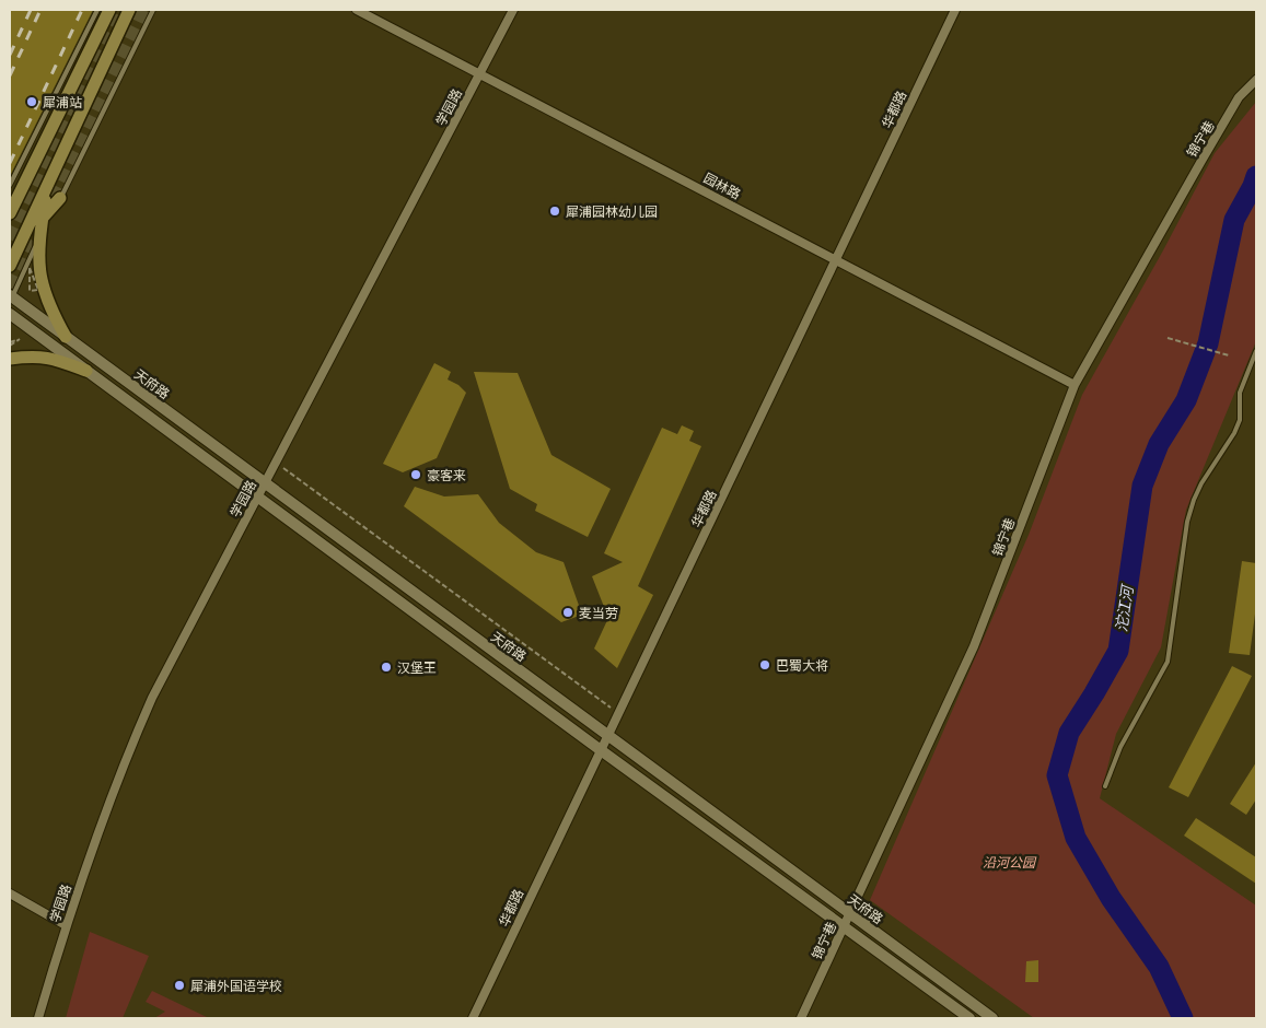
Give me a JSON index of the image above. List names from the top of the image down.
{
  "streets": {
    "street": [
      "学园路",
      "华都路",
      "锦宁巷",
      "园林路",
      "天府路"
    ]
  },
  "crossings": [
    ["学园路", "园林路"],
    ["学园路", "天府路"],
    ["华都路", "园林路"],
    ["华都路", "天府路"],
    ["锦宁巷", "园林路"],
    ["锦宁巷", "天府路"]
  ],
  "water": ["沱江河"],
  "parks": ["沿河公园"],
  "places": [
    "犀浦站",
    "犀浦园林幼儿园",
    "豪客来",
    "麦当劳",
    "巴蜀大将",
    "汉堡王",
    "犀浦外国语学校"
  ]
}
